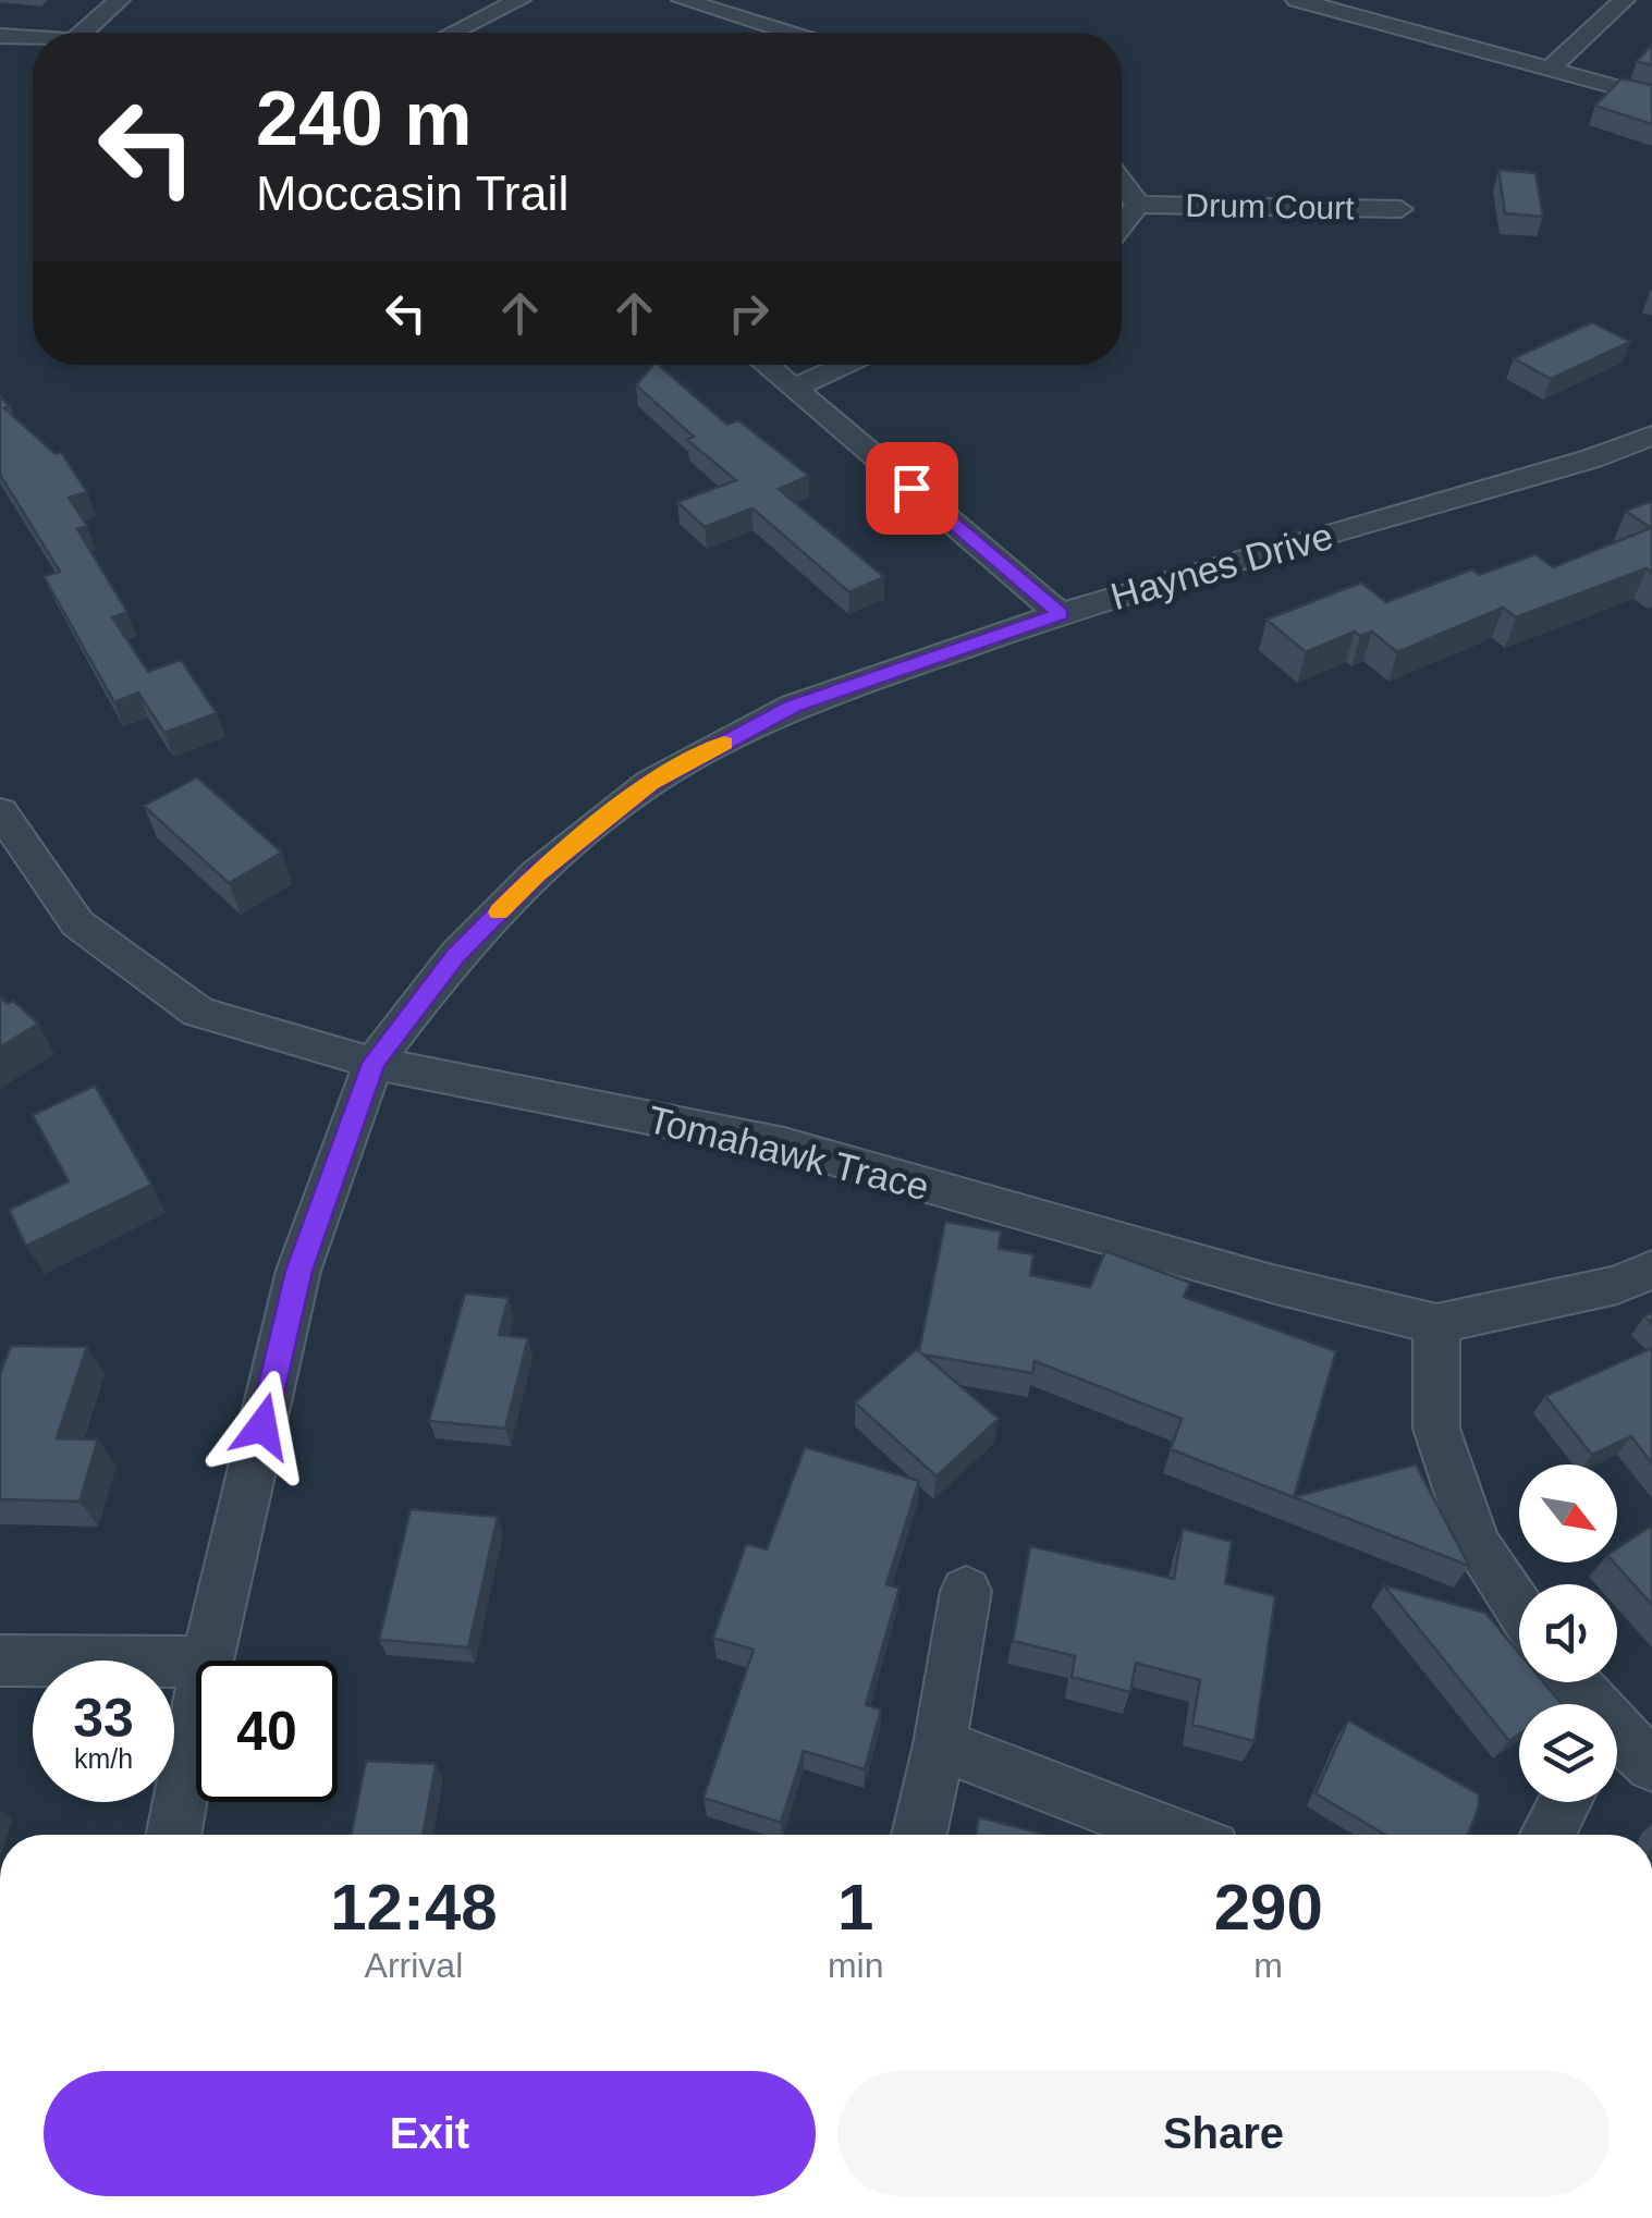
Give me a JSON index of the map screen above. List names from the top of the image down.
{
  "streets": {
    "street": ["Drum Court", "Haynes Drive", "Tomahawk Trace"]
  },
  "crossings": [
    ["Haynes Drive", "Tomahawk Trace"]
  ],
  "north": "bottom right",
  "page": {
    "turn": ["240 m", "Moccasin Trail"],
    "speed": "33 km/h",
    "limit": "40",
    "eta": [
      "12:48",
      "Arrival",
      "1",
      "min",
      "290",
      "m"
    ],
    "buttons": ["Exit", "Share"]
  }
}
